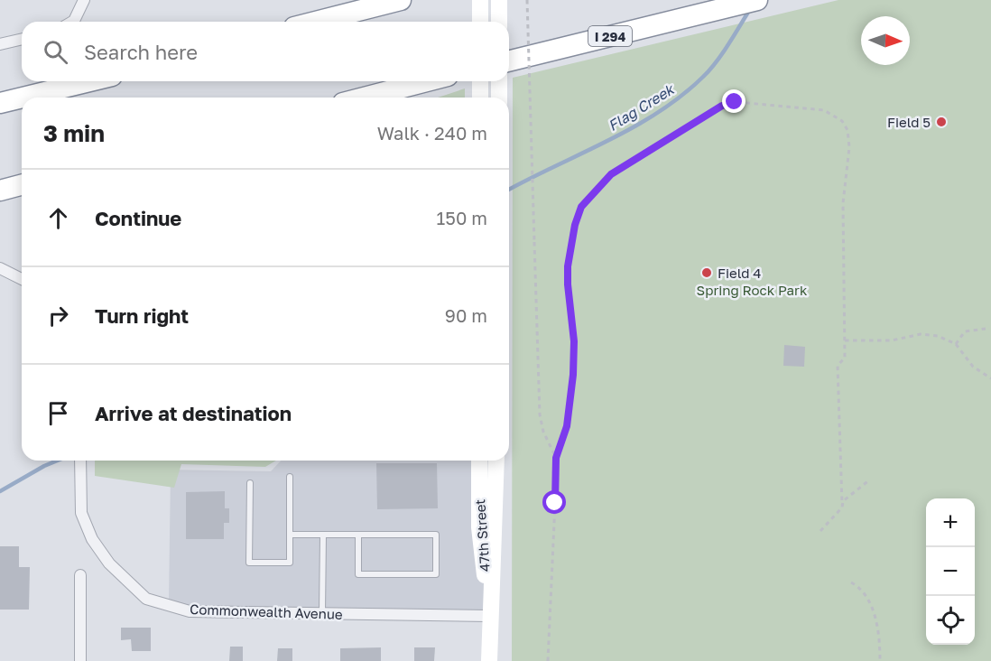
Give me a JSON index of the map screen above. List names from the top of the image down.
{
  "streets": {
    "highway": ["I 294"],
    "main road": ["47th Street"],
    "street": ["Commonwealth Avenue"]
  },
  "crossings": [
    ["47th Street", "Commonwealth Avenue"]
  ],
  "water": ["Flag Creek"],
  "parks": ["Spring Rock Park"],
  "places": ["Field 5", "Field 4"],
  "north": "right",
  "page": {
    "search": "Search here",
    "heading": ["3 min", "Walk · 240 m"],
    "list": [
      ["Continue", "150 m"],
      ["Turn right", "90 m"],
      "Arrive at destination"
    ],
    "map_buttons": ["+", "−"]
  }
}
